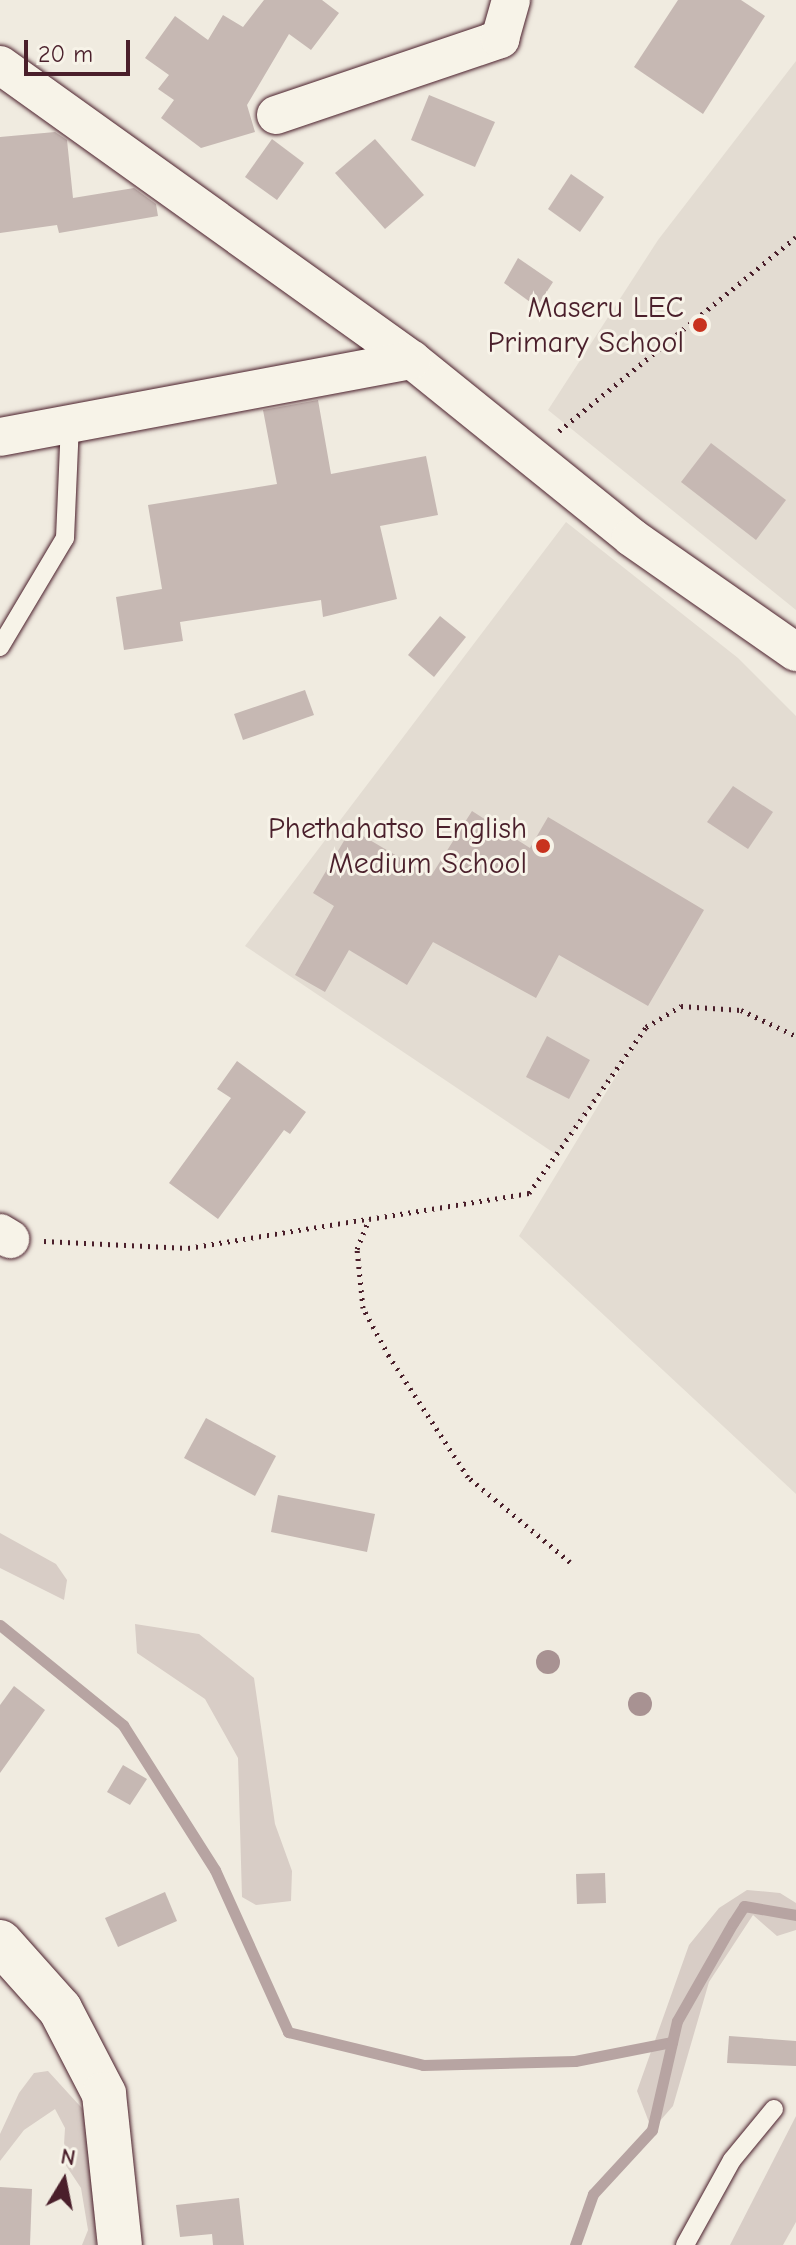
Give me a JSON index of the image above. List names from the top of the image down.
{
  "places": ["Maseru LEC Primary School", "Phethahatso English Medium School"],
  "scale_bar": "20 m",
  "north": "top"
}
